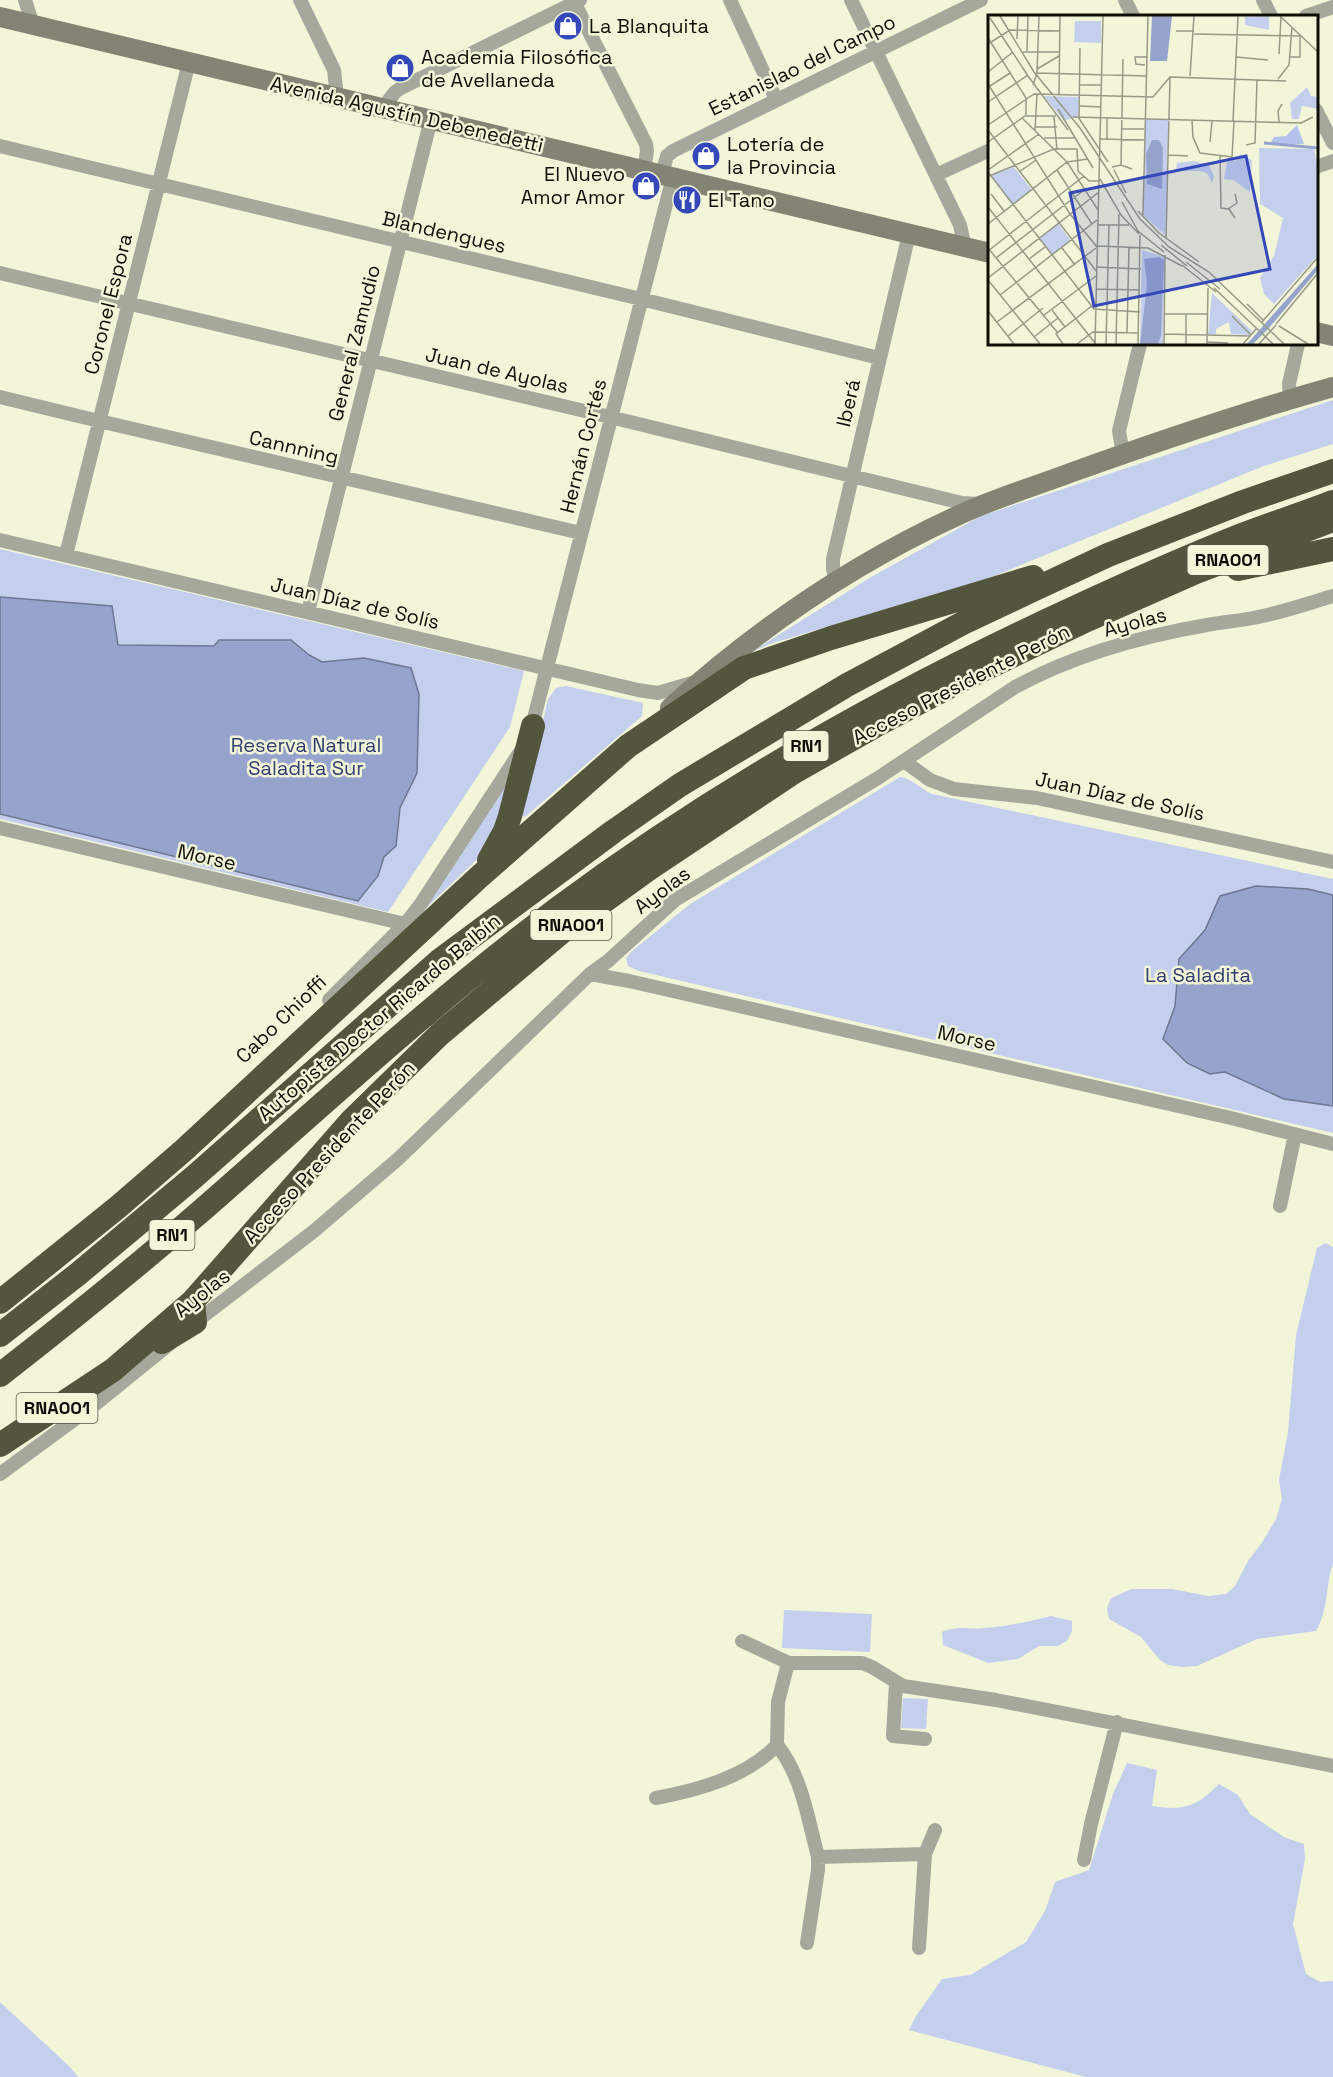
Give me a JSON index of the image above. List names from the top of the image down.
{
  "streets": {
    "highway": [
      "RNA001",
      "Acceso Presidente Perón",
      "RN1",
      "Autopista Doctor Ricardo Balbín"
    ],
    "main road": ["Avenida Agustín Debenedetti"],
    "street": [
      "Estanislao del Campo",
      "Blandengues",
      "Coronel Espora",
      "General Zamudio",
      "Juan de Ayolas",
      "Iberá",
      "Hernán Cortés",
      "Cannning",
      "Juan Díaz de Solís",
      "Ayolas",
      "Morse",
      "Cabo Chioffi"
    ]
  },
  "crossings": [
    ["Estanislao del Campo", "Hernán Cortés"],
    ["Avenida Agustín Debenedetti", "Coronel Espora"],
    ["Avenida Agustín Debenedetti", "General Zamudio"],
    ["Avenida Agustín Debenedetti", "Iberá"],
    ["Avenida Agustín Debenedetti", "Hernán Cortés"],
    ["Blandengues", "Coronel Espora"],
    ["Blandengues", "General Zamudio"],
    ["Blandengues", "Iberá"],
    ["Blandengues", "Hernán Cortés"],
    ["Coronel Espora", "Juan de Ayolas"],
    ["Coronel Espora", "Cannning"],
    ["Coronel Espora", "Juan Díaz de Solís"],
    ["General Zamudio", "Juan de Ayolas"],
    ["General Zamudio", "Cannning"],
    ["General Zamudio", "Juan Díaz de Solís"],
    ["Juan de Ayolas", "Iberá"],
    ["Juan de Ayolas", "Hernán Cortés"],
    ["Hernán Cortés", "Cannning"],
    ["Hernán Cortés", "Juan Díaz de Solís"],
    ["Hernán Cortés", "Cabo Chioffi"],
    ["Juan Díaz de Solís", "Ayolas"],
    ["Ayolas", "Acceso Presidente Perón"],
    ["Ayolas", "Morse"],
    ["Morse", "Cabo Chioffi"]
  ],
  "parks": ["Reserva Natural Saladita Sur", "La Saladita"],
  "places": {
    "shop": [
      "La Blanquita",
      "Academia Filosófica de Avellaneda",
      "Lotería de la Provincia",
      "El Nuevo Amor Amor"
    ],
    "restaurant": ["El Tano"]
  }
}
